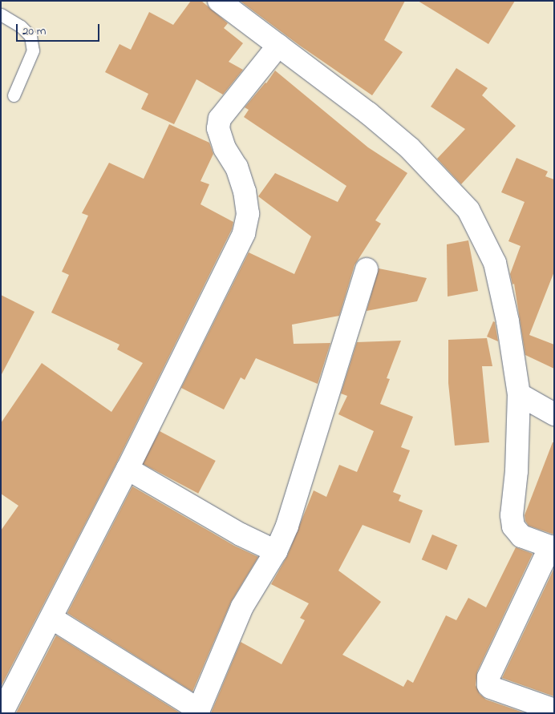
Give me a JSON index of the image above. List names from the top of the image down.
{
  "scale_bar": "20 m"
}
